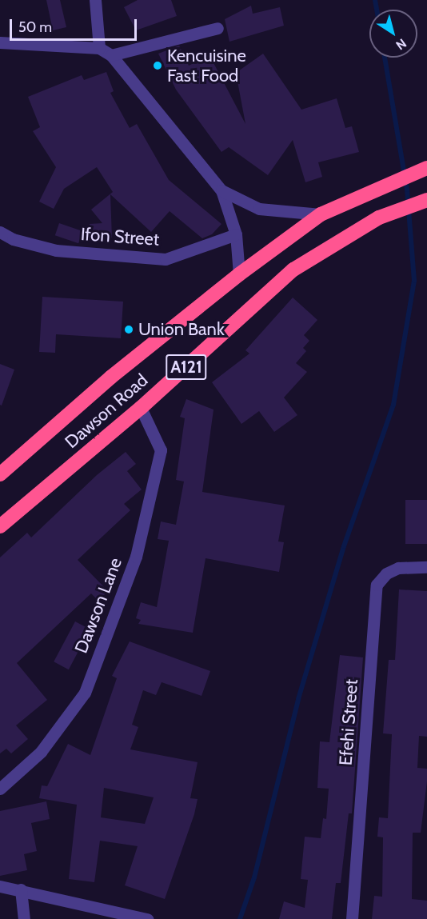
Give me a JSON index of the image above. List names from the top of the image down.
{
  "streets": {
    "highway": ["A121", "Dawson Road"],
    "street": ["Ifon Street", "Dawson Lane", "Efehi Street"]
  },
  "crossings": [
    ["Dawson Road", "Dawson Lane"]
  ],
  "places": ["Kencuisine Fast Food", "Union Bank"],
  "scale_bar": "50 m",
  "north": "bottom right"
}
